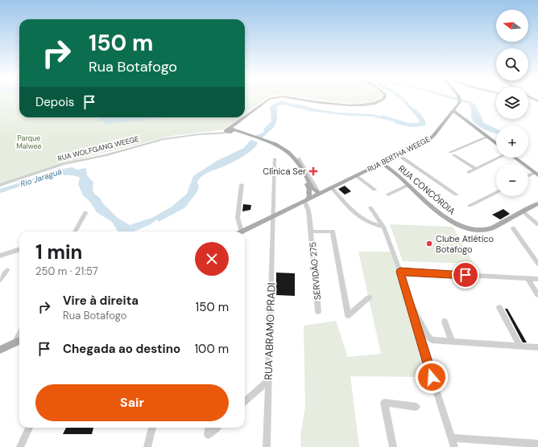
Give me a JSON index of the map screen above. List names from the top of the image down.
{
  "streets": {
    "main road": ["RUA BERTHA WEEGE", "RUA CONCÓRDIA"],
    "street": ["RUA WOLFGANG WEEGE", "SERVIDÃO 275", "RUA ABRAMO PRADI"]
  },
  "crossings": [
    ["RUA BERTHA WEEGE", "RUA CONCÓRDIA"],
    ["RUA BERTHA WEEGE", "SERVIDÃO 275"],
    ["RUA BERTHA WEEGE", "RUA ABRAMO PRADI"]
  ],
  "water": ["Rio Jaraguá"],
  "parks": ["Parque Malwee"],
  "places": {
    "health": ["Clínica Ser"],
    "other": ["Clube Atlético Botafogo"]
  },
  "north": "left",
  "page": {
    "map_buttons": ["+", "−"],
    "turn": ["150 m", "Rua Botafogo"],
    "then": "Depois",
    "heading": ["1 min", "250 m · 21:57"],
    "list": [
      {
        "name": "Vire à direita",
        "note": "Rua Botafogo",
        "value": "150 m"
      },
      {
        "name": "Chegada ao destino",
        "value": "100 m"
      }
    ],
    "buttons": "Sair"
  }
}
